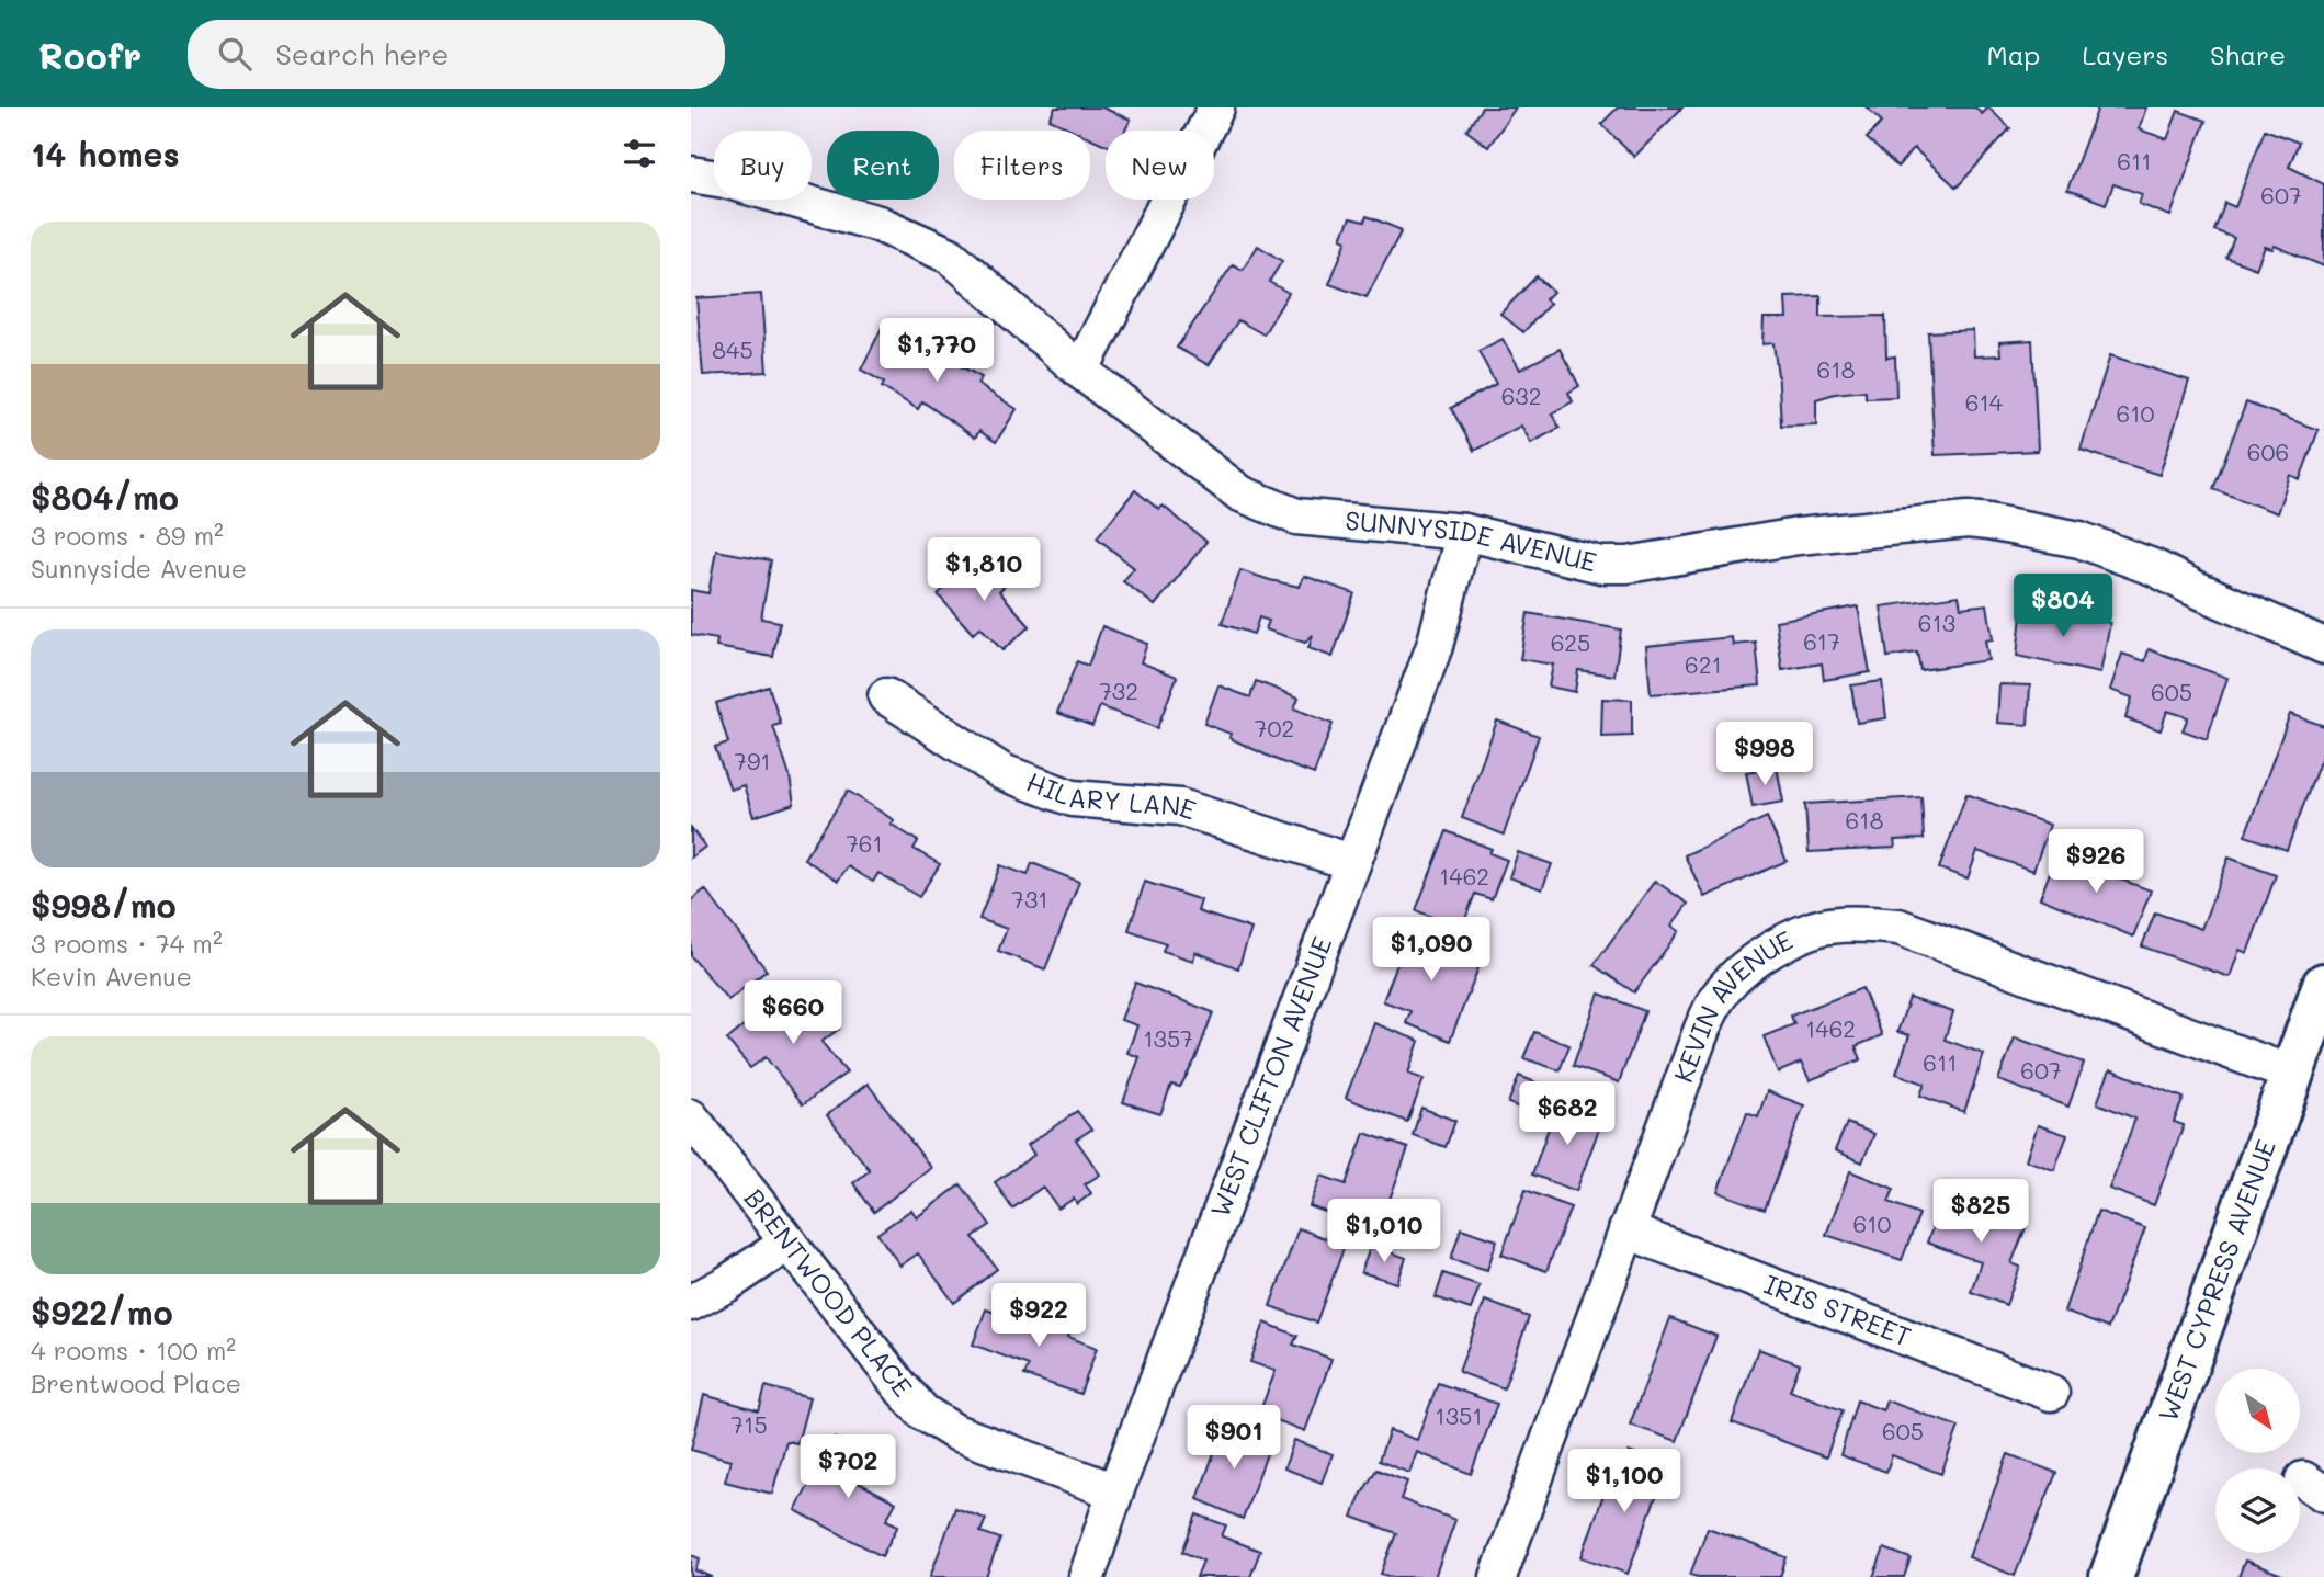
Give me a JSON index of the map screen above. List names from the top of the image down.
{
  "streets": {
    "main road": ["WEST CYPRESS AVENUE"],
    "street": [
      "SUNNYSIDE AVENUE",
      "HILARY LANE",
      "KEVIN AVENUE",
      "WEST CLIFTON AVENUE",
      "BRENTWOOD PLACE",
      "IRIS STREET"
    ]
  },
  "crossings": [
    ["SUNNYSIDE AVENUE", "WEST CLIFTON AVENUE"],
    ["HILARY LANE", "WEST CLIFTON AVENUE"],
    ["KEVIN AVENUE", "WEST CYPRESS AVENUE"],
    ["KEVIN AVENUE", "IRIS STREET"],
    ["WEST CLIFTON AVENUE", "BRENTWOOD PLACE"]
  ],
  "house_numbers": [
    "611",
    "607",
    "845",
    "618",
    "632",
    "614",
    "610",
    "606",
    "613",
    "617",
    "625",
    "621",
    "732",
    "605",
    "702",
    "791",
    "618",
    "761",
    "1462",
    "731",
    "1462",
    "1357",
    "611",
    "607",
    "610",
    "1351",
    "715",
    "605"
  ],
  "north": "bottom right",
  "page": {
    "header": "Roofr",
    "search": "Search here",
    "nav": ["Map", "Layers", "Share"],
    "heading": "14 homes",
    "chip": [
      "Buy",
      "Rent",
      "Filters",
      "New"
    ],
    "list": [
      {
        "name": "$804/mo",
        "note": "3 rooms · 89 m² · Sunnyside Avenue"
      },
      {
        "name": "$998/mo",
        "note": "3 rooms · 74 m² · Kevin Avenue"
      },
      {
        "name": "$922/mo",
        "note": "4 rooms · 100 m² · Brentwood Place"
      }
    ],
    "price": [
      "$1,770",
      "$1,810",
      "$804",
      "$998",
      "$926",
      "$1,090",
      "$660",
      "$682",
      "$825",
      "$1,010",
      "$922",
      "$901",
      "$702",
      "$1,100"
    ]
  }
}
